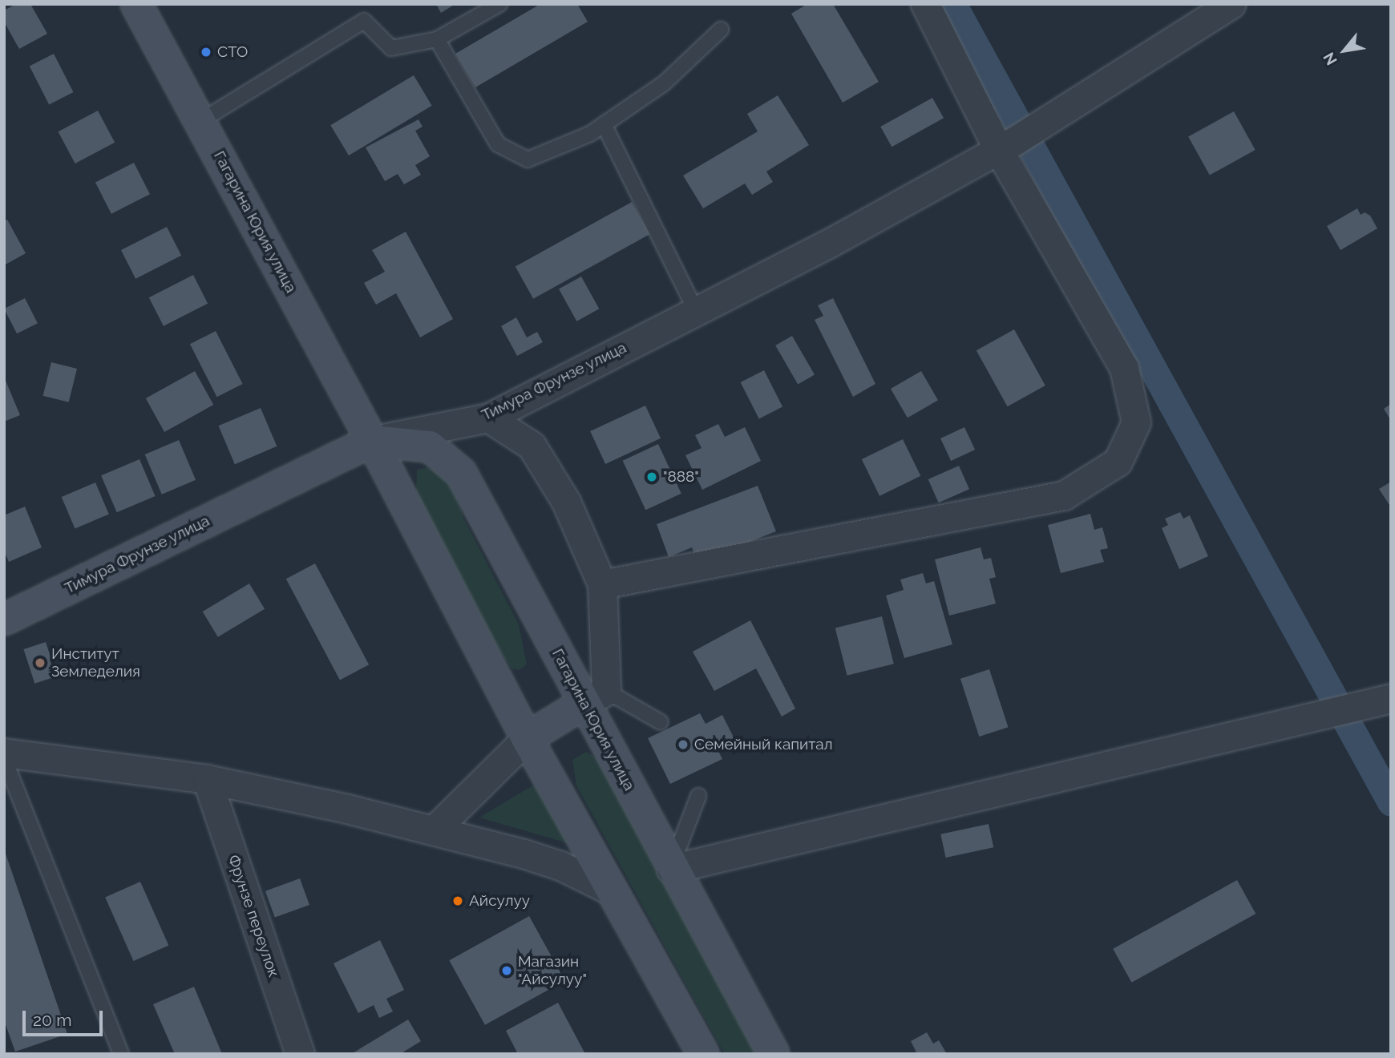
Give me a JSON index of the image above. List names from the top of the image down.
{
  "streets": {
    "main road": ["Гагарина Юрия улица", "Тимура Фрунзе улица"],
    "street": ["Фрунзе переулок"]
  },
  "crossings": [
    ["Гагарина Юрия улица", "Тимура Фрунзе улица"]
  ],
  "places": [
    "CTO",
    "\"888\"",
    "Институт Земледелия",
    "Семейный капитал",
    "Айсулуу",
    "Магазин \"Айсулуу\""
  ],
  "scale_bar": "20 m",
  "north": "bottom left"
}
